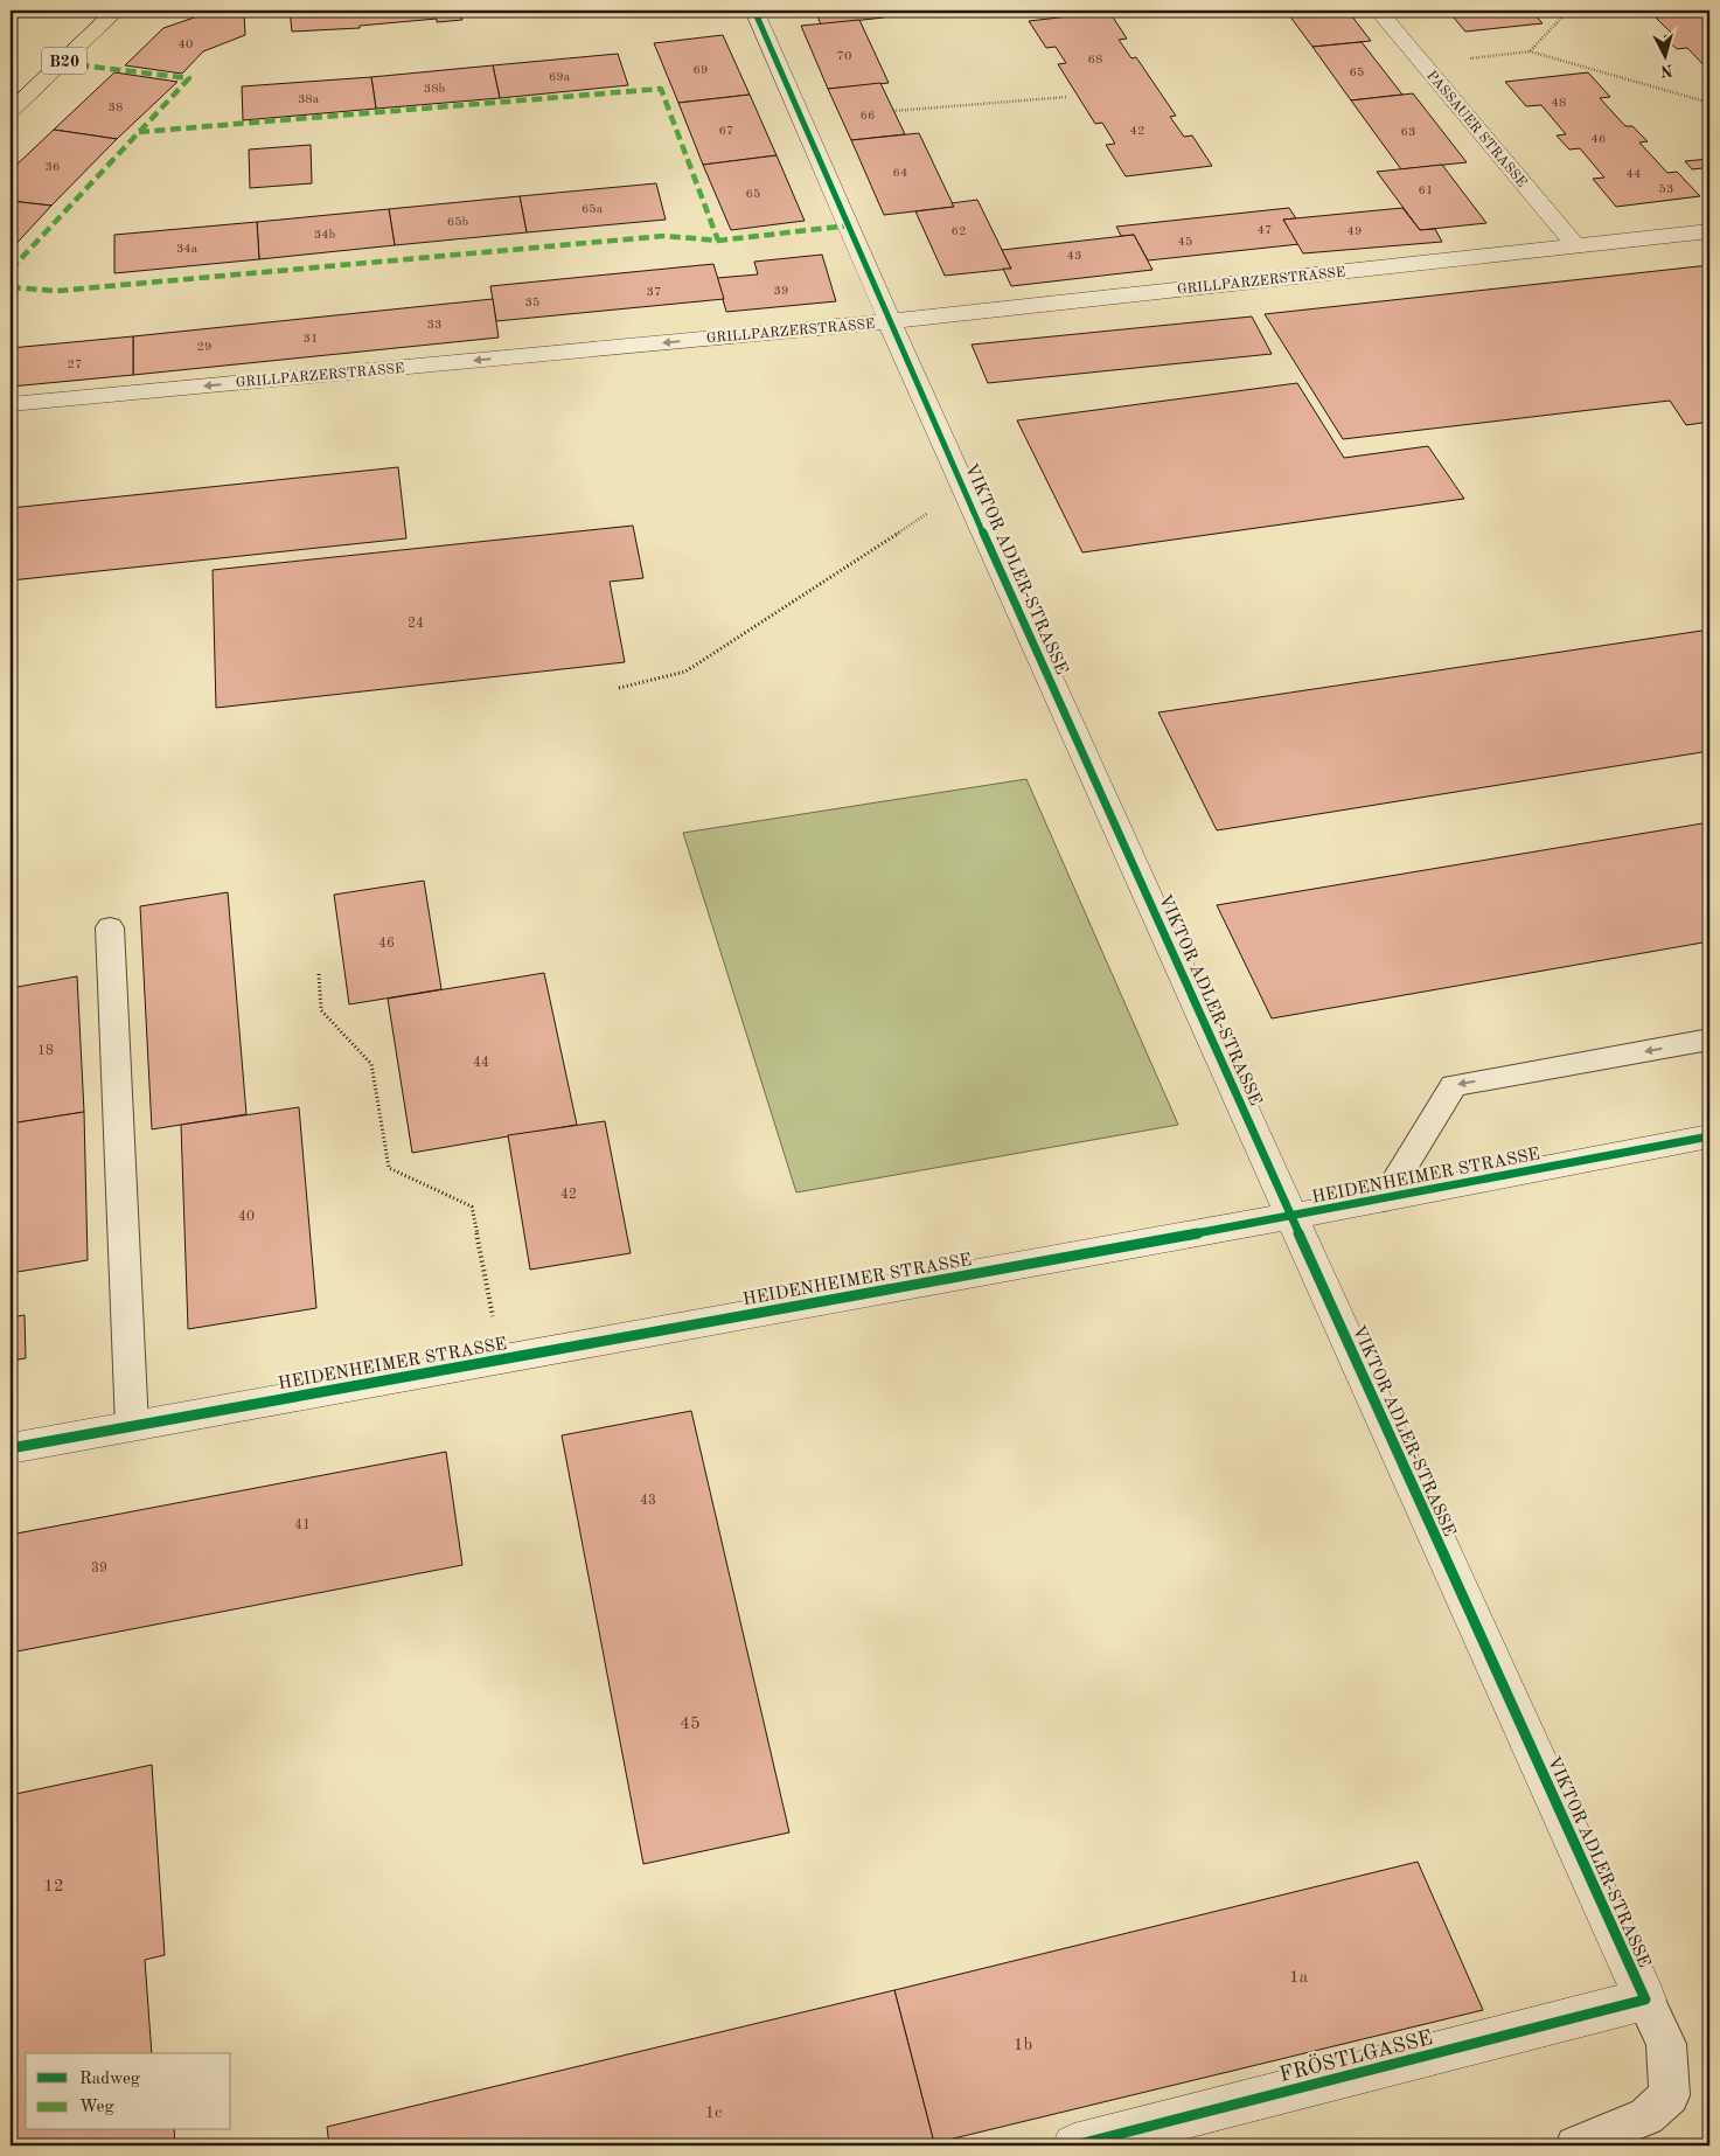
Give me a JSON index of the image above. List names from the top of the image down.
{
  "streets": {
    "main road": ["B20"],
    "street": [
      "PASSAUER STRASSE",
      "GRILLPARZERSTRASSE",
      "VIKTOR ADLER-STRASSE",
      "HEIDENHEIMER STRASSE",
      "FRÖSTLGASSE"
    ]
  },
  "crossings": [
    ["PASSAUER STRASSE", "GRILLPARZERSTRASSE"],
    ["GRILLPARZERSTRASSE", "VIKTOR ADLER-STRASSE"],
    ["VIKTOR ADLER-STRASSE", "HEIDENHEIMER STRASSE"],
    ["VIKTOR ADLER-STRASSE", "FRÖSTLGASSE"]
  ],
  "one_way": ["GRILLPARZERSTRASSE"],
  "house_numbers": [
    "40",
    "70",
    "68",
    "69",
    "65",
    "69a",
    "38b",
    "38a",
    "48",
    "38",
    "66",
    "67",
    "42",
    "63",
    "46",
    "36",
    "64",
    "44",
    "53",
    "61",
    "65",
    "65a",
    "65b",
    "47",
    "62",
    "49",
    "34b",
    "45",
    "34a",
    "43",
    "39",
    "37",
    "35",
    "33",
    "31",
    "29",
    "27",
    "24",
    "46",
    "18",
    "44",
    "42",
    "40",
    "43",
    "41",
    "39",
    "45",
    "12",
    "1a",
    "1b",
    "1c"
  ],
  "legend": ["Radweg", "Weg"],
  "north": "bottom"
}
